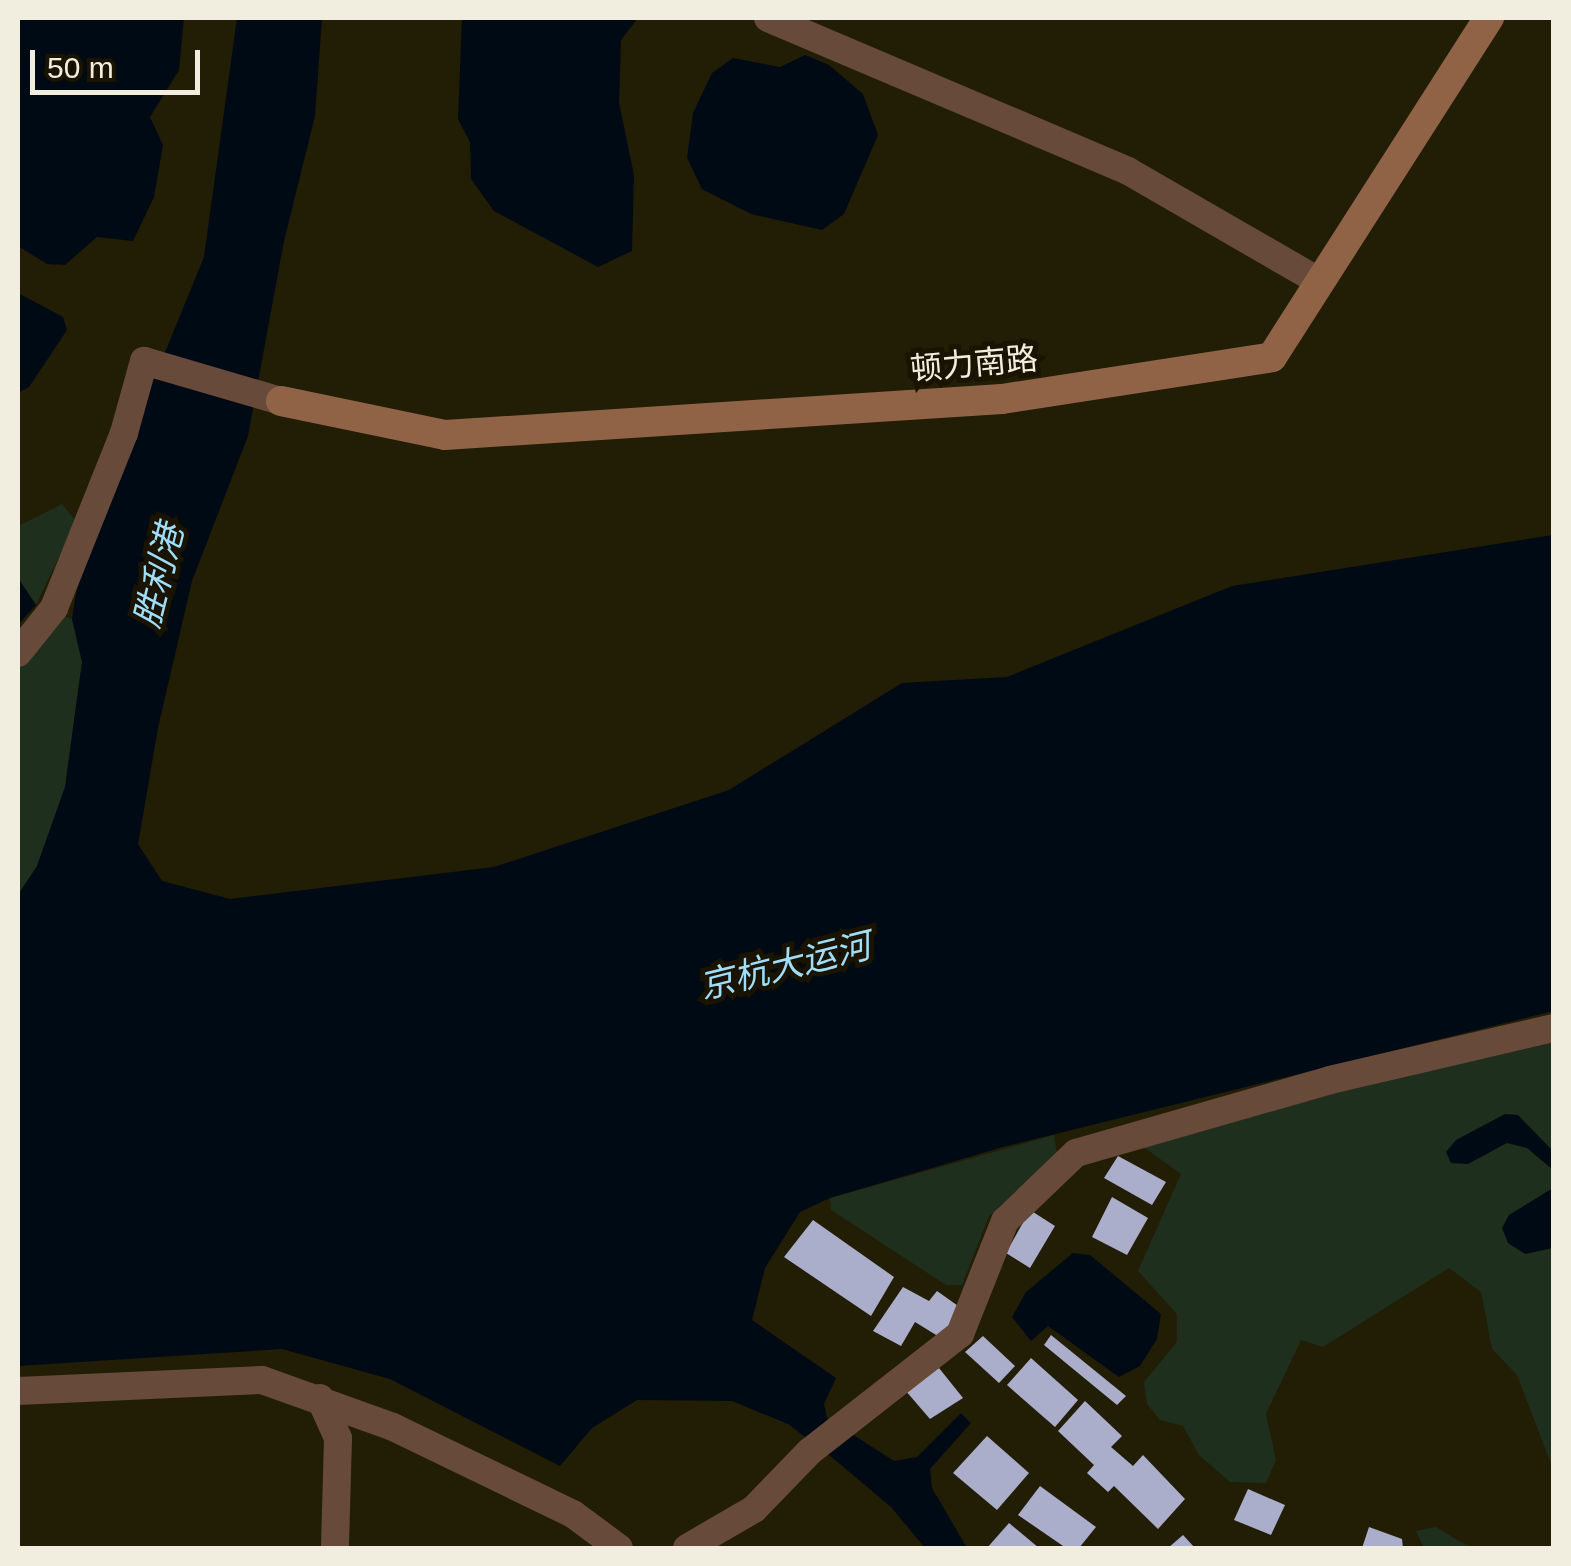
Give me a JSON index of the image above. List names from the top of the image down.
{
  "streets": {
    "street": ["顿力南路"]
  },
  "water": ["胜利港", "京杭大运河"],
  "scale_bar": "50 m"
}
